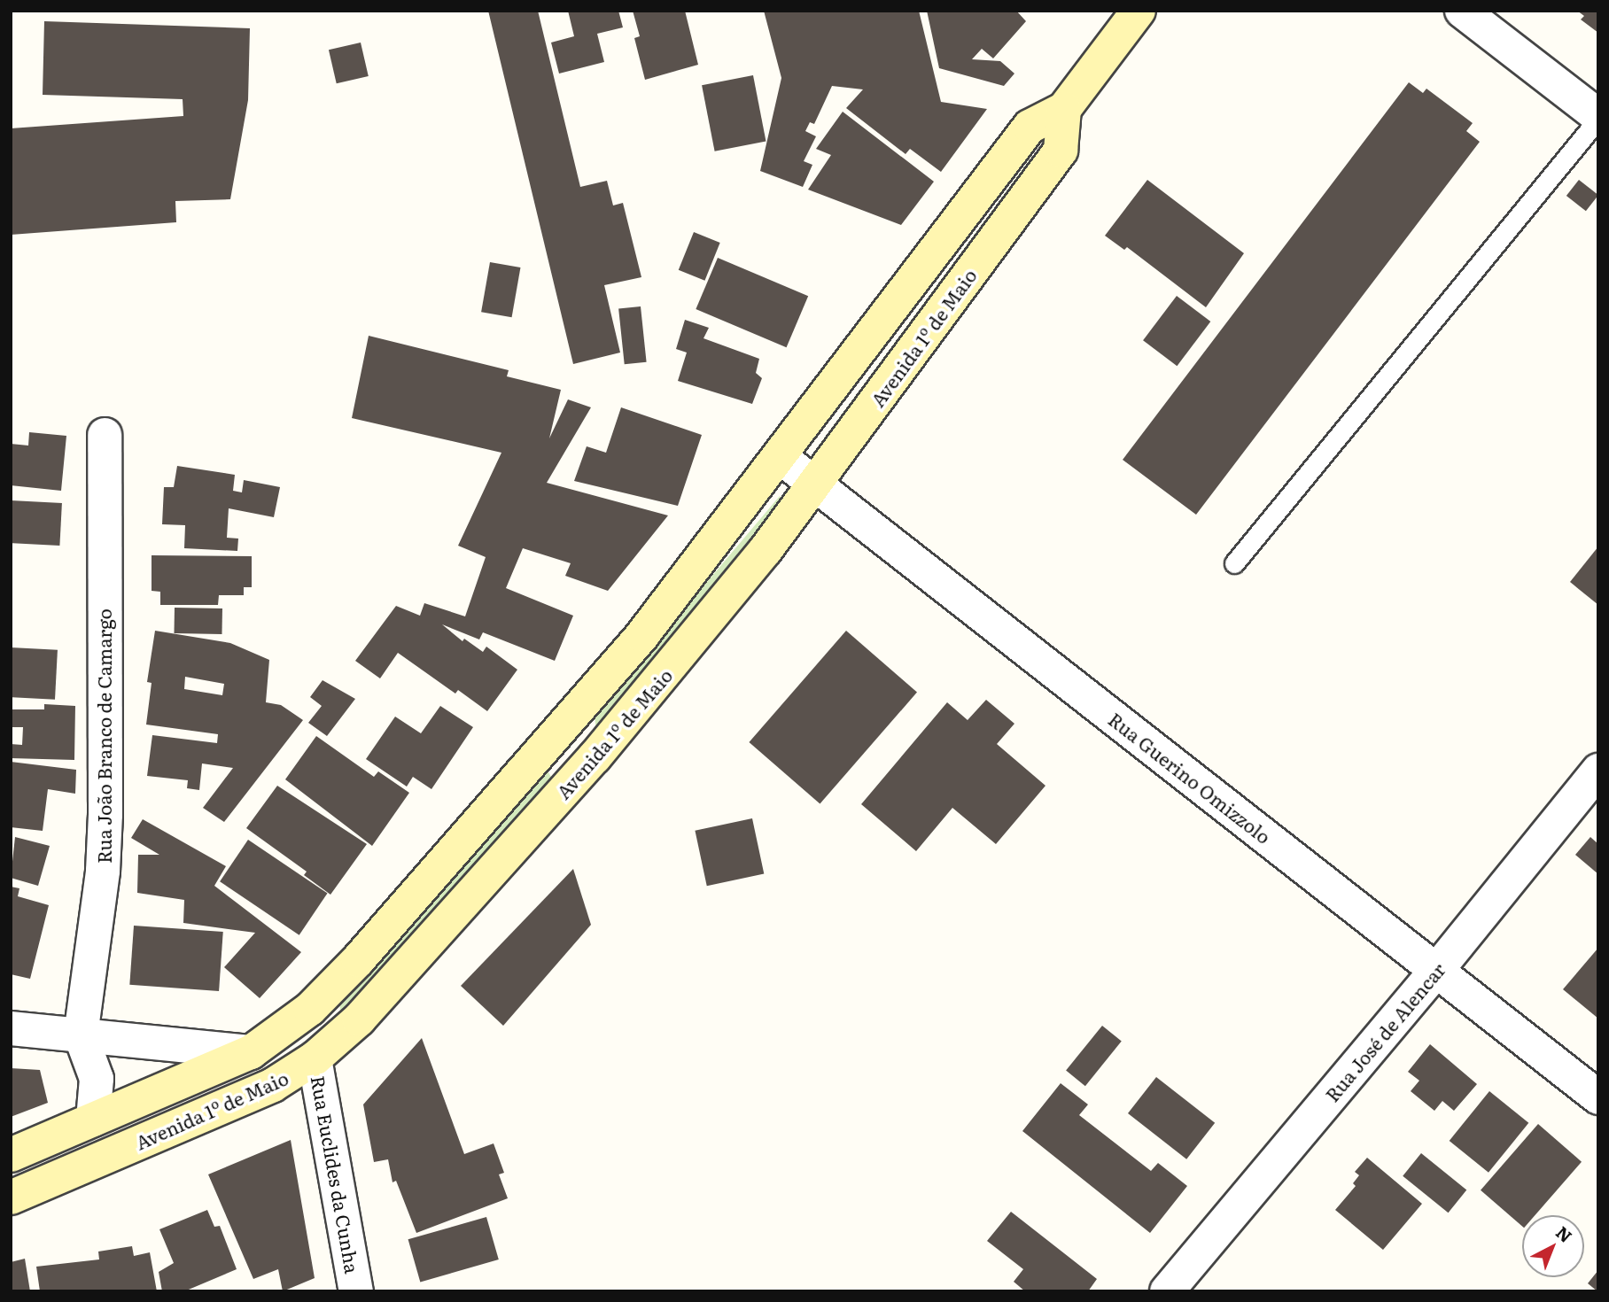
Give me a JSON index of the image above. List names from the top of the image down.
{
  "streets": {
    "main road": ["Avenida 1º de Maio"],
    "street": [
      "Rua João Branco de Camargo",
      "Rua Guerino Omizzolo",
      "Rua José de Alencar",
      "Rua Euclides da Cunha"
    ]
  },
  "crossings": [
    ["Avenida 1º de Maio", "Rua Guerino Omizzolo"],
    ["Avenida 1º de Maio", "Rua Euclides da Cunha"],
    ["Rua Guerino Omizzolo", "Rua José de Alencar"]
  ],
  "north": "top right"
}
